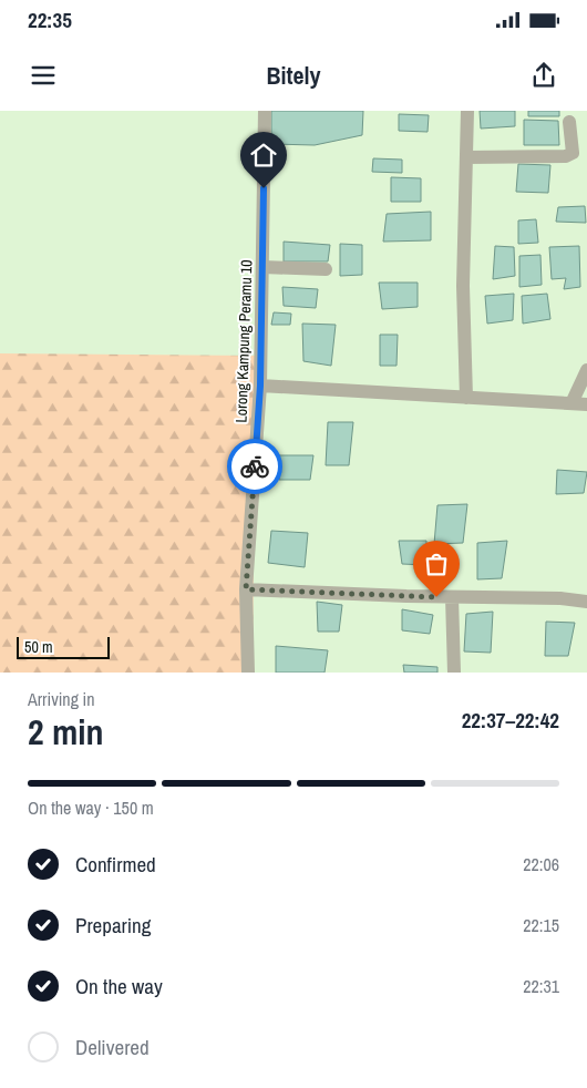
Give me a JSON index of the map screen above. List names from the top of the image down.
{
  "streets": {
    "street": ["Lorong Kampung Peramu 10"]
  },
  "scale_bar": "50 m",
  "page": {
    "status": "22:35",
    "header": "Bitely",
    "scale": "50 m",
    "heading": ["2 min", "Arriving in", "22:37–22:42"],
    "bar": "On the way · 150 m",
    "list": [
      ["Confirmed", "22:06"],
      ["Preparing", "22:15"],
      ["On the way", "22:31"],
      "Delivered"
    ]
  }
}
